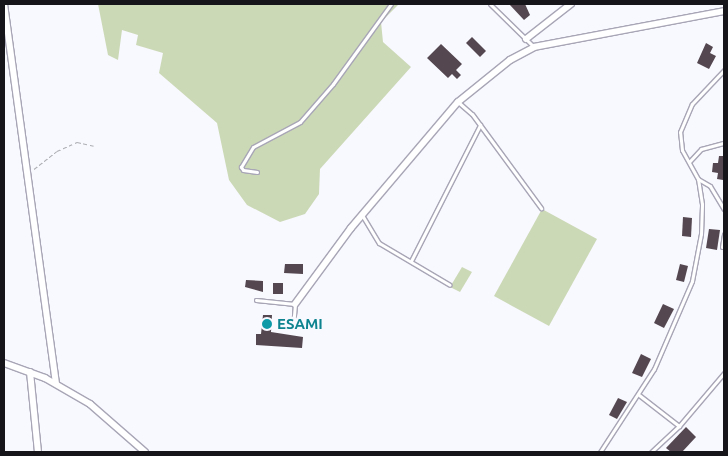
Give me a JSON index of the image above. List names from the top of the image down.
{
  "places": ["ESAMI"]
}
